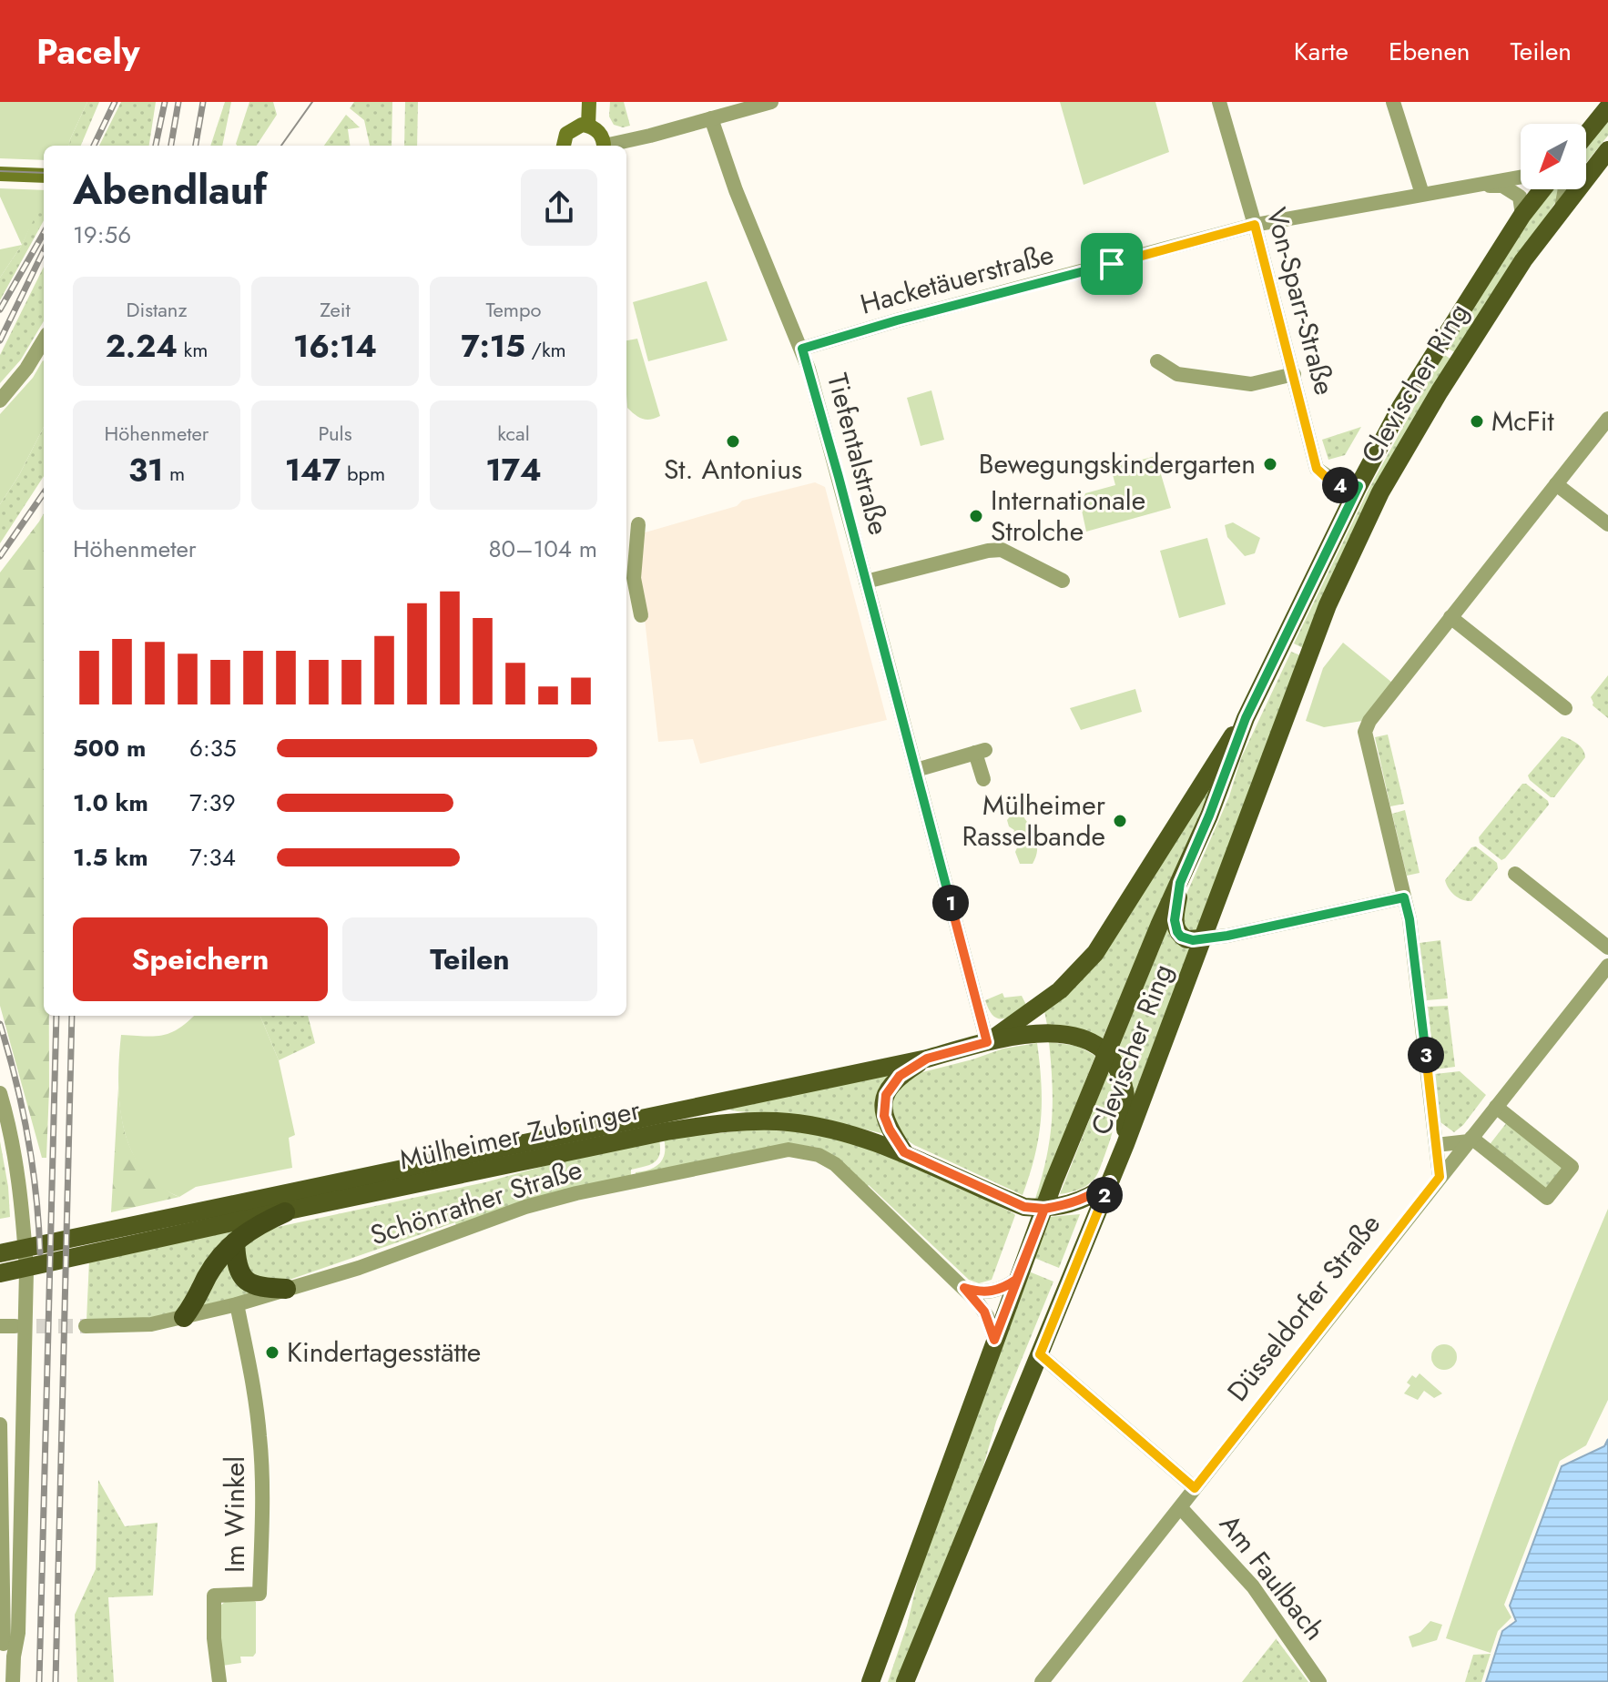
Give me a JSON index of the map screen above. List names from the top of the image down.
{
  "streets": {
    "main road": ["Clevischer Ring", "Mülheimer Zubringer"],
    "street": [
      "Hacketäuerstraße",
      "Von-Sparr-Straße",
      "Tiefentalstraße",
      "Schönrather Straße",
      "Düsseldorfer Straße",
      "Im Winkel",
      "Am Faulbach"
    ]
  },
  "crossings": [
    ["Hacketäuerstraße", "Von-Sparr-Straße"],
    ["Hacketäuerstraße", "Clevischer Ring"],
    ["Hacketäuerstraße", "Tiefentalstraße"],
    ["Von-Sparr-Straße", "Clevischer Ring"],
    ["Clevischer Ring", "Tiefentalstraße"],
    ["Clevischer Ring", "Mülheimer Zubringer"],
    ["Clevischer Ring", "Schönrather Straße"],
    ["Tiefentalstraße", "Mülheimer Zubringer"],
    ["Schönrather Straße", "Im Winkel"],
    ["Düsseldorfer Straße", "Am Faulbach"]
  ],
  "places": [
    "McFit",
    "St. Antonius",
    "Bewegungskindergarten",
    "Internationale Strolche",
    "Mülheimer Rasselbande",
    "Kindertagesstätte"
  ],
  "north": "bottom left",
  "page": {
    "header": "Pacely",
    "nav": ["Karte", "Ebenen", "Teilen"],
    "heading": ["Abendlauf", "19:56"],
    "stats": [
      ["Distanz", "2.24 km"],
      ["Zeit", "16:14"],
      ["Tempo", "7:15 /km"],
      ["Höhenmeter", "31 m"],
      ["Puls", "147 bpm"],
      ["kcal", "174"]
    ],
    "pins": [
      "4",
      "1",
      "3",
      "2"
    ],
    "chart": ["Höhenmeter", "80–104 m"],
    "list": [
      {
        "name": "500 m",
        "note": "6:35"
      },
      {
        "name": "1.0 km",
        "note": "7:39"
      },
      {
        "name": "1.5 km",
        "note": "7:34"
      }
    ],
    "buttons": ["Speichern", "Teilen"]
  }
}
